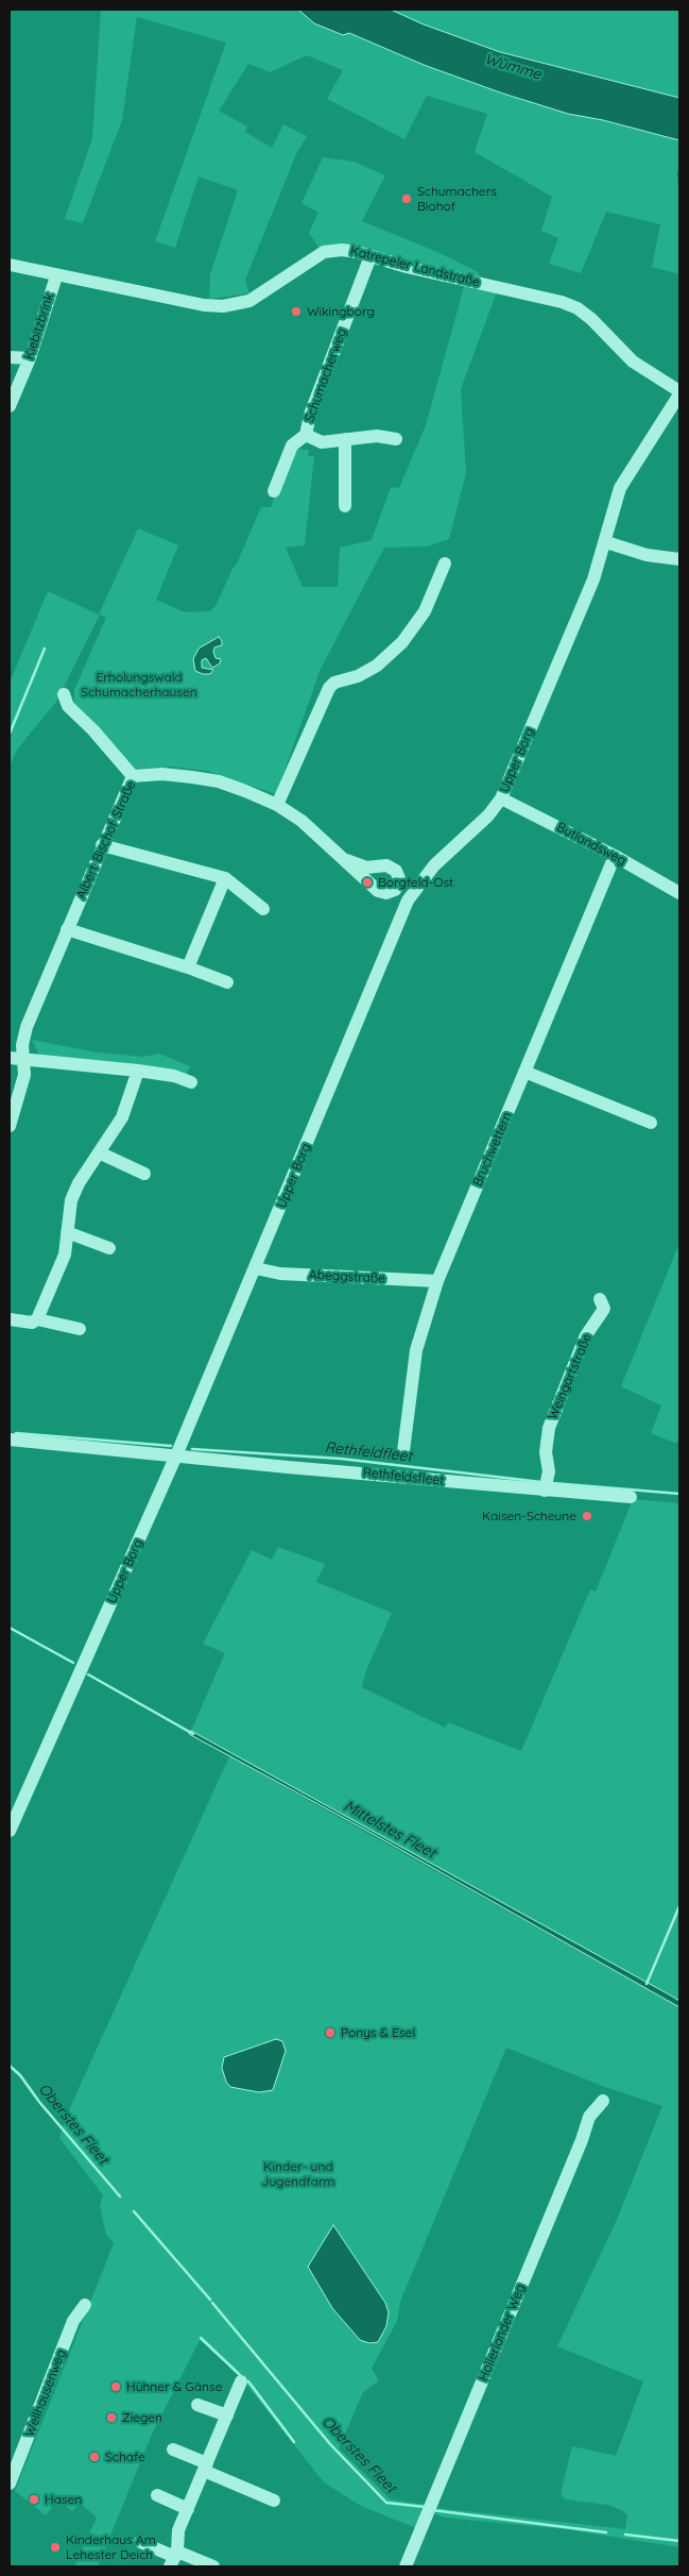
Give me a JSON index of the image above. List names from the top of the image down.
{
  "streets": {
    "street": [
      "Katrepeler Landstraße",
      "Kiebitzbrink",
      "Schumacherweg",
      "Upper Borg",
      "Albert-Bischof-Straße",
      "Butlandsweg",
      "Bruchwettern",
      "Abeggstraße",
      "Weingartstraße",
      "Rethfeldsfleet",
      "Hollerlander Weg",
      "Wellhausenweg"
    ]
  },
  "crossings": [
    ["Katrepeler Landstraße", "Kiebitzbrink"],
    ["Katrepeler Landstraße", "Schumacherweg"],
    ["Katrepeler Landstraße", "Upper Borg"],
    ["Upper Borg", "Albert-Bischof-Straße"],
    ["Upper Borg", "Butlandsweg"],
    ["Upper Borg", "Abeggstraße"],
    ["Upper Borg", "Rethfeldsfleet"],
    ["Butlandsweg", "Bruchwettern"],
    ["Bruchwettern", "Abeggstraße"],
    ["Weingartstraße", "Rethfeldsfleet"]
  ],
  "water": [
    "Wümme",
    "Rethfeldfleet",
    "Mittelstes Fleet",
    "Oberstes Fleet"
  ],
  "parks": ["Erholungswald Schumacherhausen", "Kinder- und Jugendfarm"],
  "places": [
    "Schumachers Biohof",
    "Wikingborg",
    "Borgfeld-Ost",
    "Kaisen-Scheune",
    "Ponys & Esel",
    "Hühner & Gänse",
    "Ziegen",
    "Schafe",
    "Hasen",
    "Kinderhaus Am Lehester Deich"
  ]
}
